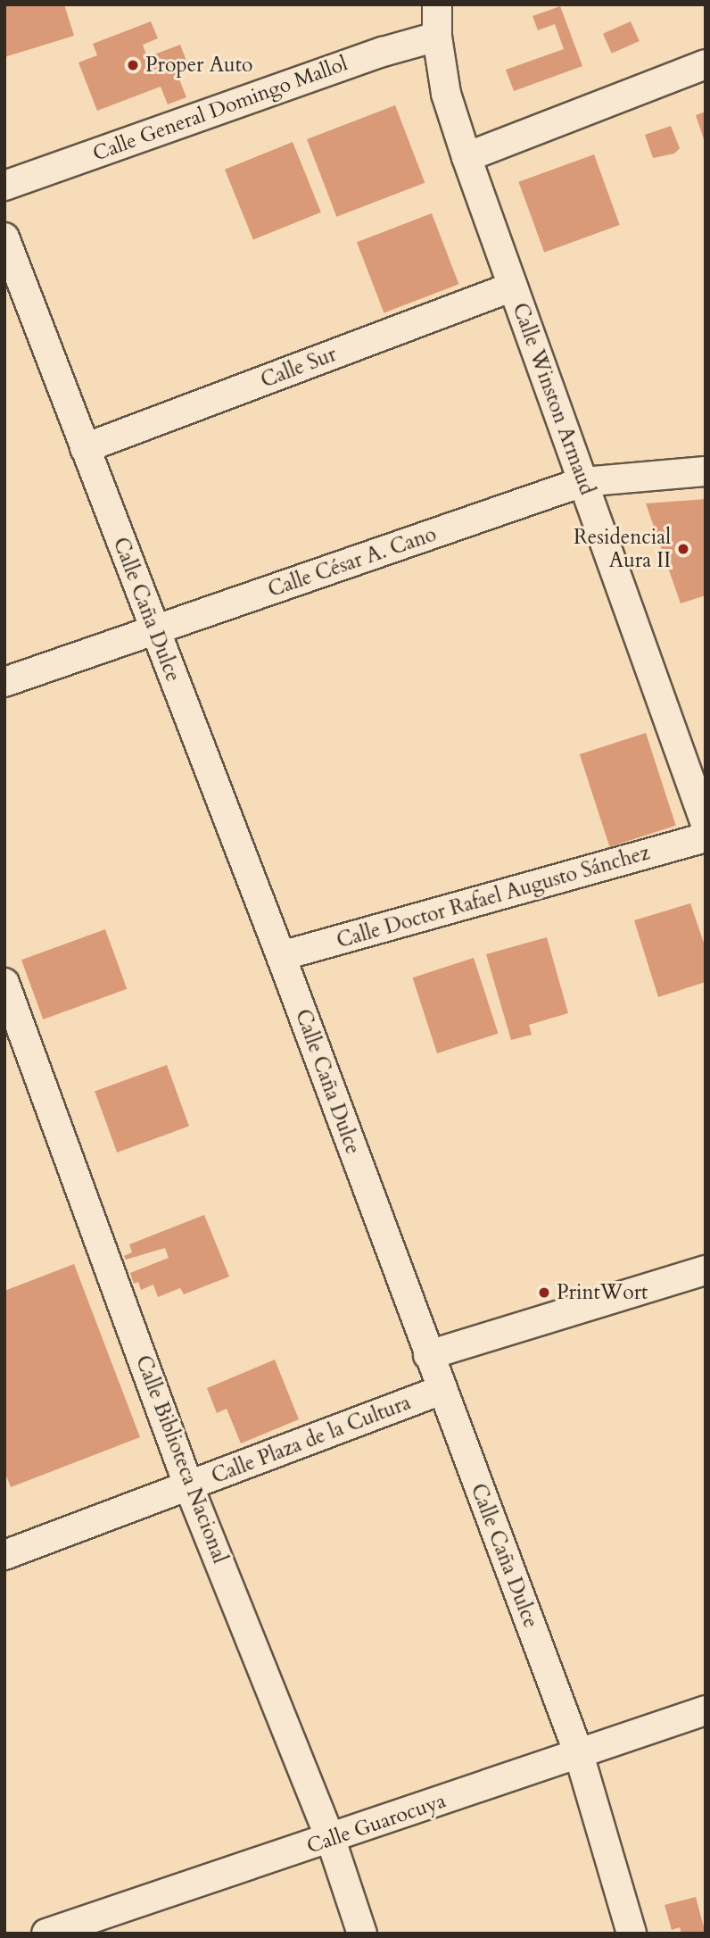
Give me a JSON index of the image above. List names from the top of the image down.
{
  "streets": {
    "street": [
      "Calle General Domingo Mallol",
      "Calle Sur",
      "Calle Winston Armaud",
      "Calle César A. Cano",
      "Calle Caña Dulce",
      "Calle Doctor Rafael Augusto Sánchez",
      "Calle Plaza de la Cultura",
      "Calle Biblioteca Nacional",
      "Calle Guarocuya"
    ]
  },
  "crossings": [
    ["Calle General Domingo Mallol", "Calle Winston Armaud"],
    ["Calle Sur", "Calle Winston Armaud"],
    ["Calle Sur", "Calle Caña Dulce"],
    ["Calle Winston Armaud", "Calle César A. Cano"],
    ["Calle César A. Cano", "Calle Caña Dulce"],
    ["Calle Caña Dulce", "Calle Doctor Rafael Augusto Sánchez"],
    ["Calle Caña Dulce", "Calle Plaza de la Cultura"],
    ["Calle Caña Dulce", "Calle Guarocuya"],
    ["Calle Plaza de la Cultura", "Calle Biblioteca Nacional"],
    ["Calle Biblioteca Nacional", "Calle Guarocuya"]
  ],
  "places": ["Proper Auto", "Residencial Aura II", "PrintWort"]
}
